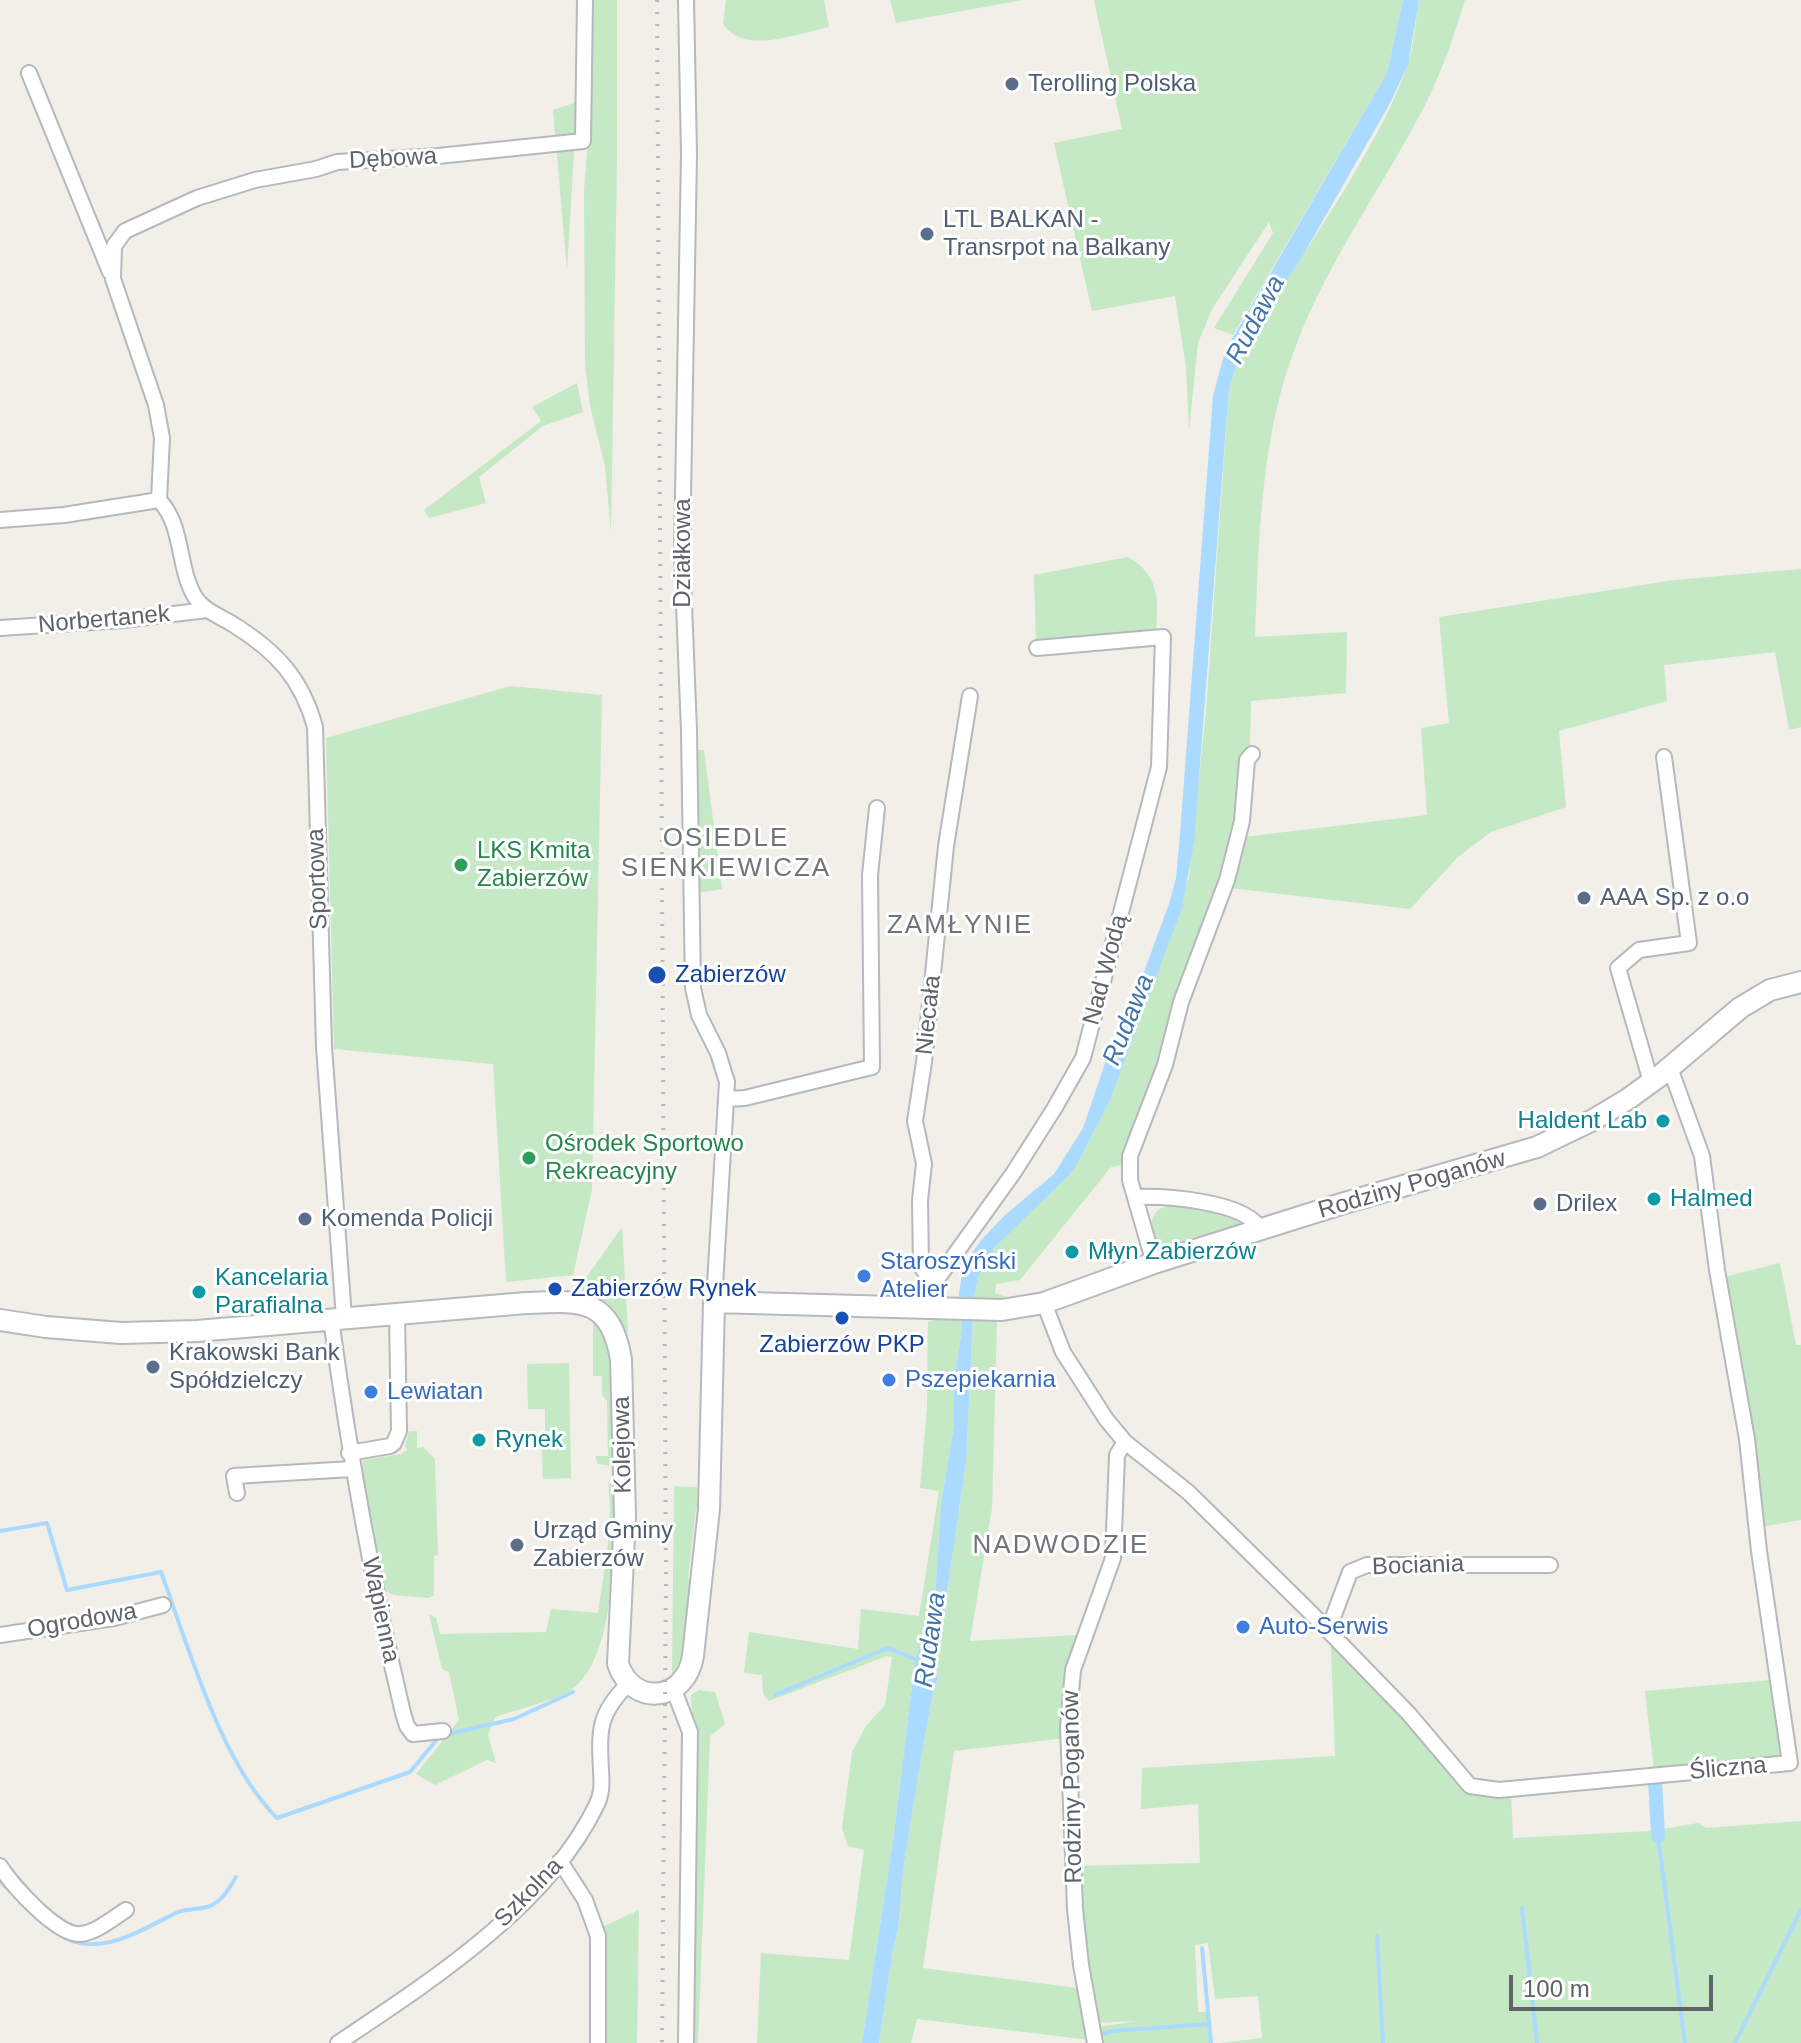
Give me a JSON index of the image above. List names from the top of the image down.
{
  "streets": {
    "street": [
      "Dębowa",
      "Działkowa",
      "Norbertanek",
      "Sportowa",
      "Nad Wodą",
      "Niecała",
      "Rodziny Poganów",
      "Kolejowa",
      "Bociania",
      "Wapienna",
      "Ogrodowa",
      "Śliczna",
      "Szkolna"
    ]
  },
  "crossings": [
    ["Norbertanek", "Sportowa"],
    ["Sportowa", "Kolejowa"],
    ["Sportowa", "Wapienna"],
    ["Nad Wodą", "Niecała"],
    ["Nad Wodą", "Rodziny Poganów"],
    ["Rodziny Poganów", "Śliczna"],
    ["Kolejowa", "Wapienna"],
    ["Kolejowa", "Szkolna"],
    ["Bociania", "Śliczna"]
  ],
  "districts": ["OSIEDLE SIENKIEWICZA", "ZAMŁYNIE", "NADWODZIE"],
  "water": ["Rudawa"],
  "places": [
    "Terolling Polska",
    "LTL BALKAN - Transrpot na Balkany",
    "LKS Kmita Zabierzów",
    "AAA Sp. z o.o",
    "Zabierzów",
    "Haldent Lab",
    "Ośrodek Sportowo Rekreacyjny",
    "Halmed",
    "Drilex",
    "Komenda Policji",
    "Młyn Zabierzów",
    "Staroszyński Atelier",
    "Zabierzów Rynek",
    "Kancelaria Parafialna",
    "Zabierzów PKP",
    "Krakowski Bank Spółdzielczy",
    "Pszepiekarnia",
    "Lewiatan",
    "Rynek",
    "Urząd Gminy Zabierzów",
    "Auto-Serwis"
  ],
  "scale_bar": "100 m"
}
